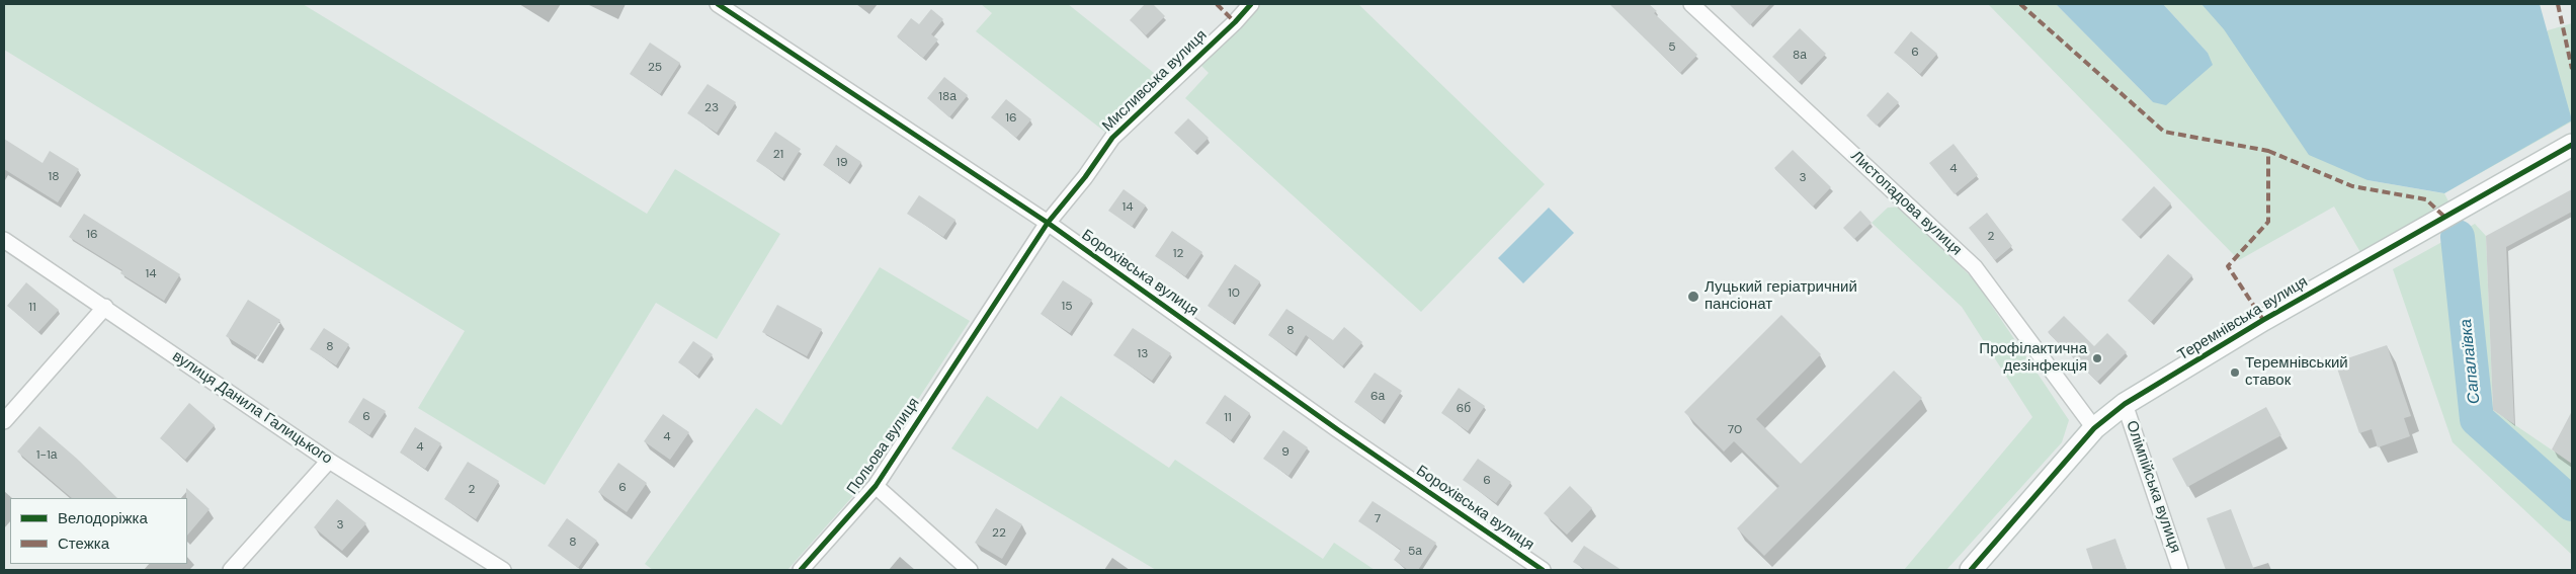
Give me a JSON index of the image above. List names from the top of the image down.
{
  "streets": {
    "street": [
      "Мисливська вулиця",
      "Листопадова вулиця",
      "Борохівська вулиця",
      "Теремнівська вулиця",
      "вулиця Данила Галицького",
      "Польова вулиця",
      "Олімпійська вулиця"
    ]
  },
  "crossings": [
    ["Мисливська вулиця", "Борохівська вулиця"],
    ["Мисливська вулиця", "Польова вулиця"],
    ["Листопадова вулиця", "Теремнівська вулиця"],
    ["Теремнівська вулиця", "Олімпійська вулиця"]
  ],
  "water": ["Сапалаївка"],
  "places": ["Луцький геріатричний пансіонат", "Профілактична дезінфекція", "Теремнівський ставок"],
  "house_numbers": [
    "5",
    "6",
    "8а",
    "25",
    "18а",
    "23",
    "16",
    "21",
    "19",
    "4",
    "18",
    "3",
    "14",
    "16",
    "2",
    "12",
    "14",
    "10",
    "15",
    "11",
    "8",
    "8",
    "13",
    "6а",
    "6б",
    "6",
    "11",
    "70",
    "4",
    "4",
    "9",
    "1-1а",
    "6",
    "6",
    "2",
    "7",
    "3",
    "22",
    "8",
    "5а"
  ],
  "legend": ["Велодоріжка", "Стежка"]
}
